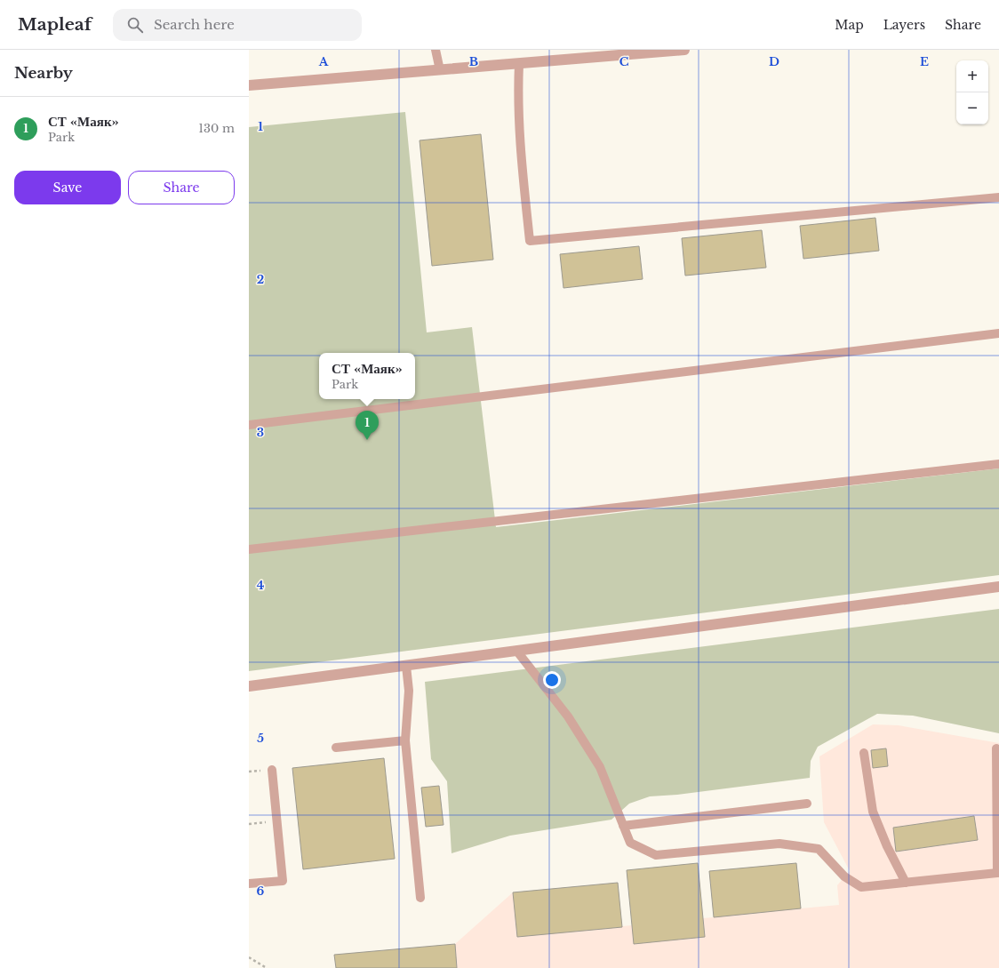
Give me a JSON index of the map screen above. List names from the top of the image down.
{
  "page": {
    "header": "Mapleaf",
    "search": "Search here",
    "nav": ["Map", "Layers", "Share"],
    "heading": "Nearby",
    "map_buttons": ["+", "−"],
    "list": [
      {
        "mark": "1",
        "name": "СТ «Маяк»",
        "note": "Park",
        "value": "130 m"
      }
    ],
    "buttons": ["Save", "Share"],
    "popup": ["СТ «Маяк»", "Park"],
    "pins": "1"
  },
  "grid": {
    "columns": [
      "A",
      "B",
      "C",
      "D",
      "E"
    ],
    "rows": [
      "1",
      "2",
      "3",
      "4",
      "5",
      "6"
    ]
  }
}
